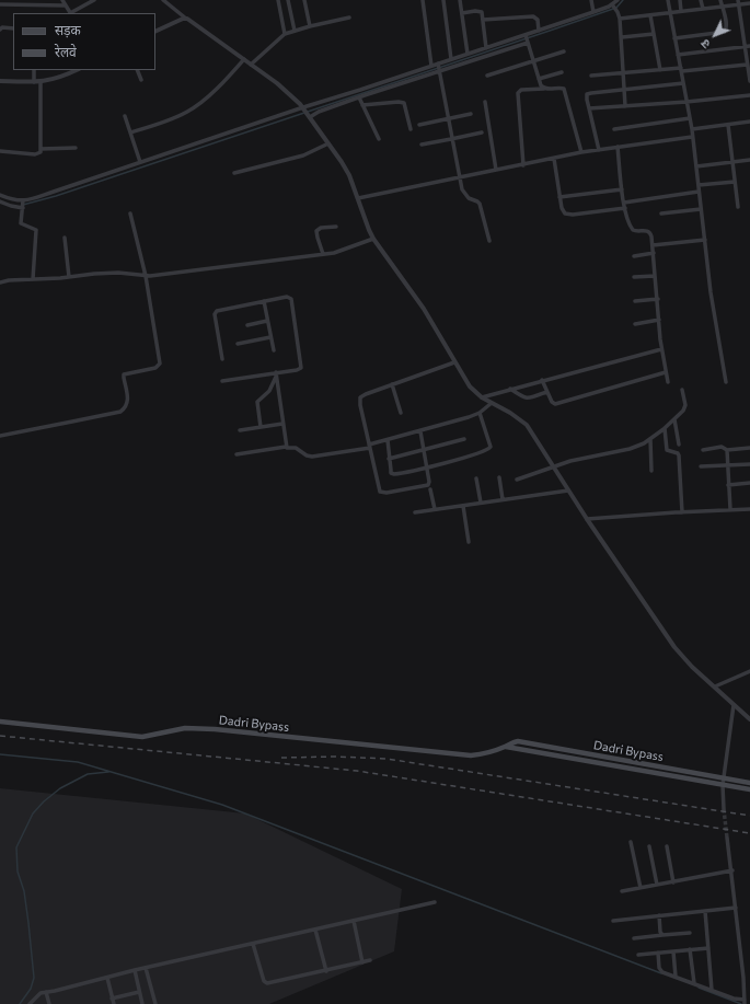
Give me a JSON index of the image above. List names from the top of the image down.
{
  "streets": {
    "main road": ["Dadri Bypass"]
  },
  "legend": ["सड़क", "रेलवे"],
  "north": "bottom left"
}
